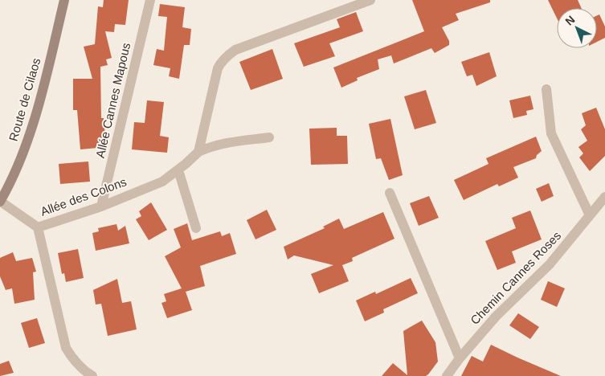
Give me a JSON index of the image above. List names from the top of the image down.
{
  "streets": {
    "main road": ["Route de Cilaos"],
    "street": ["Allée Cannes Mapous", "Allée des Colons", "Chemin Cannes Roses"]
  },
  "crossings": [
    ["Route de Cilaos", "Allée des Colons"],
    ["Allée Cannes Mapous", "Allée des Colons"]
  ],
  "north": "top left"
}
